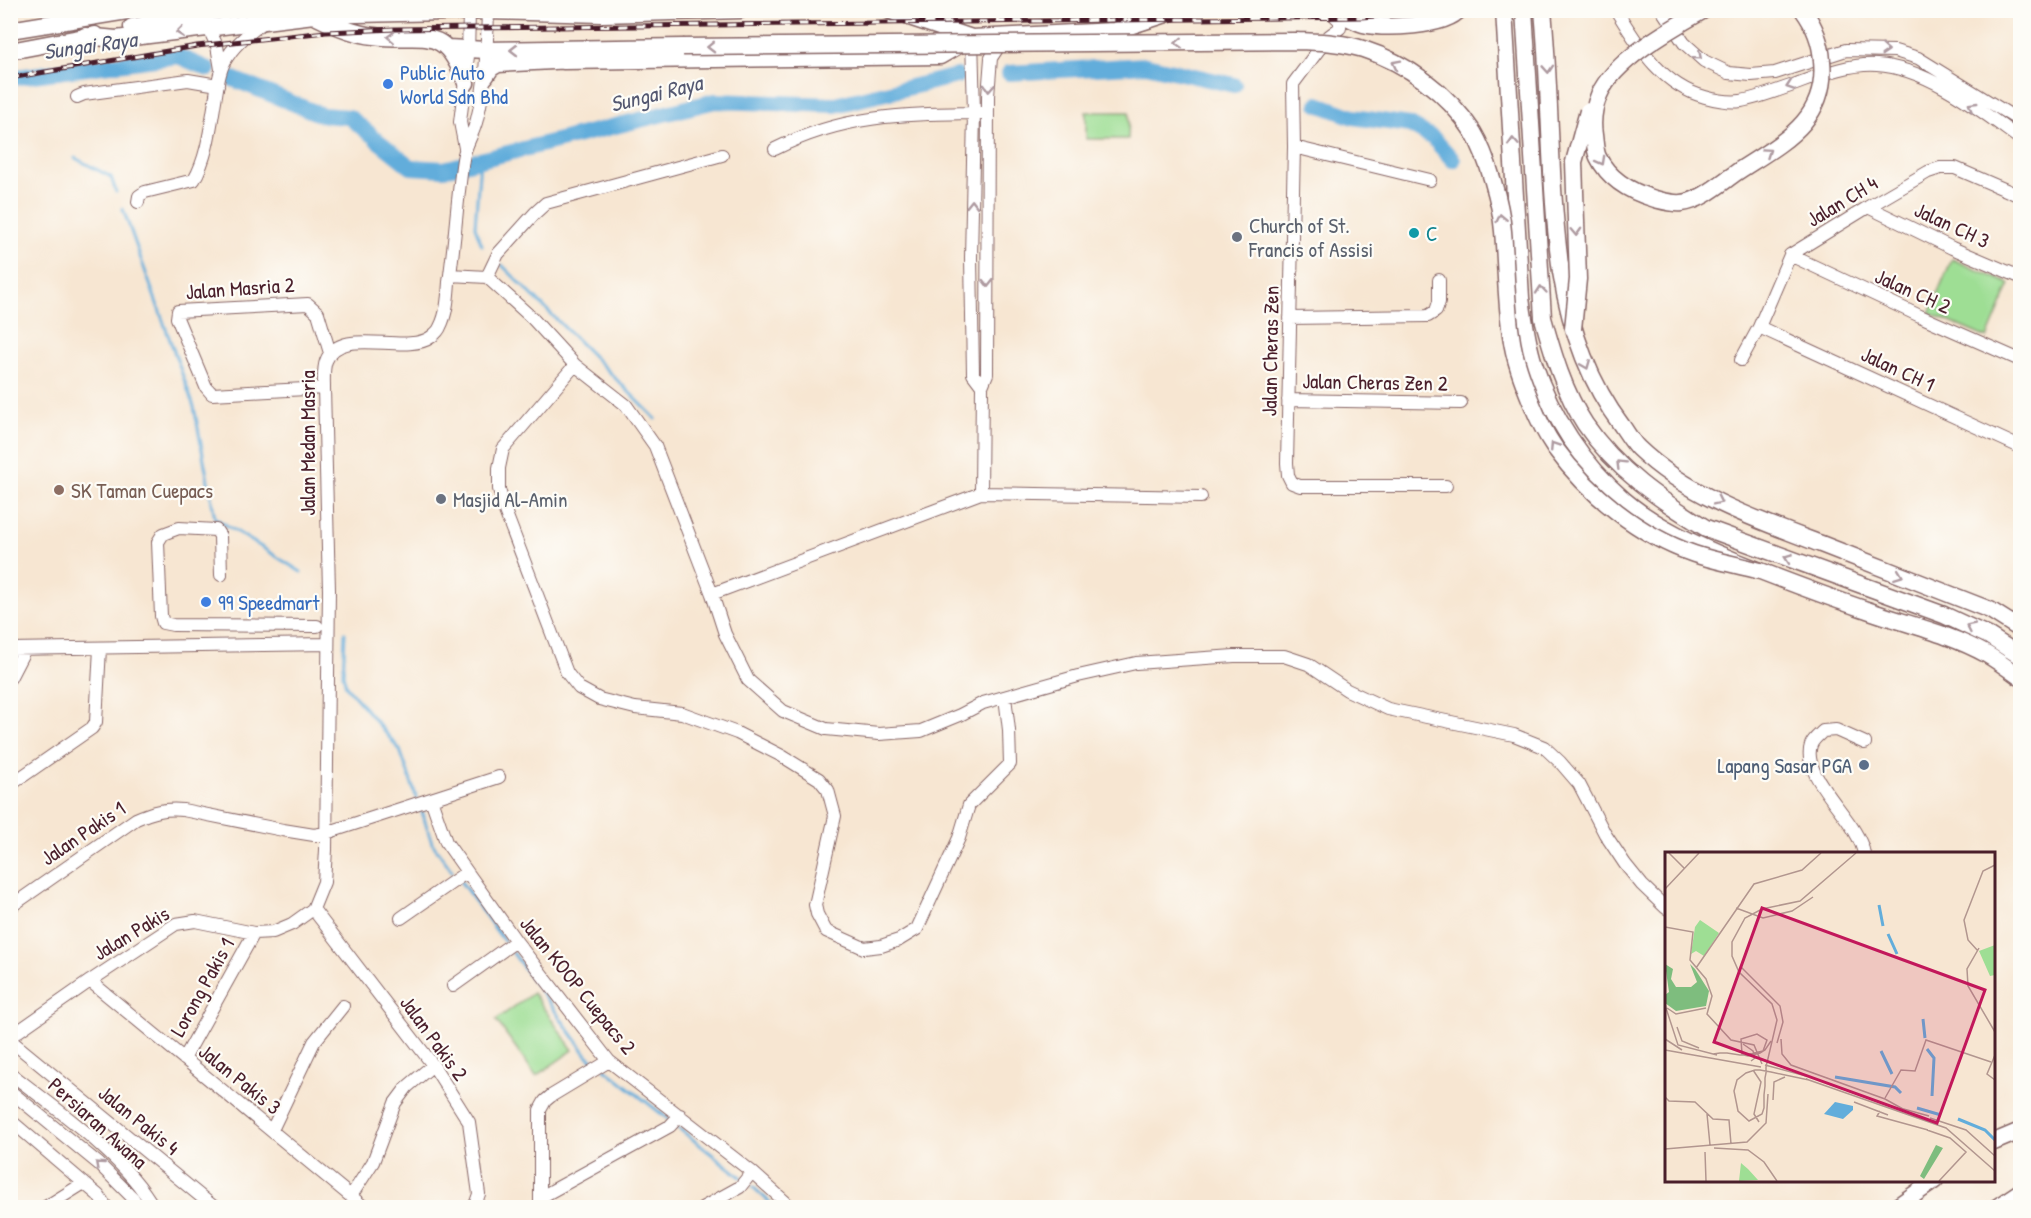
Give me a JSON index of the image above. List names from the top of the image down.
{
  "streets": {
    "street": [
      "Jalan CH 4",
      "Jalan CH 3",
      "Jalan Masria 2",
      "Jalan CH 2",
      "Jalan Cheras Zen",
      "Jalan CH 1",
      "Jalan Cheras Zen 2",
      "Jalan Medan Masria",
      "Jalan Pakis 1",
      "Jalan Pakis",
      "Jalan KOOP Cuepacs 2",
      "Lorong Pakis 1",
      "Jalan Pakis 2",
      "Jalan Pakis 3",
      "Jalan Pakis 4",
      "Persiaran Awana"
    ]
  },
  "crossings": [
    ["Jalan CH 4", "Jalan CH 3"],
    ["Jalan CH 4", "Jalan CH 2"],
    ["Jalan Masria 2", "Jalan Medan Masria"],
    ["Jalan Cheras Zen", "Jalan Cheras Zen 2"],
    ["Jalan Medan Masria", "Jalan Pakis 1"],
    ["Jalan Pakis", "Lorong Pakis 1"],
    ["Jalan Pakis", "Jalan Pakis 2"],
    ["Jalan Pakis", "Jalan Pakis 3"],
    ["Jalan Pakis", "Jalan Pakis 4"],
    ["Lorong Pakis 1", "Jalan Pakis 3"]
  ],
  "water": ["Sungai Raya"],
  "places": [
    "Public Auto World Sdn Bhd",
    "C",
    "Church of St. Francis of Assisi",
    "SK Taman Cuepacs",
    "Masjid Al-Amin",
    "99 Speedmart",
    "Lapang Sasar PGA"
  ]
}
